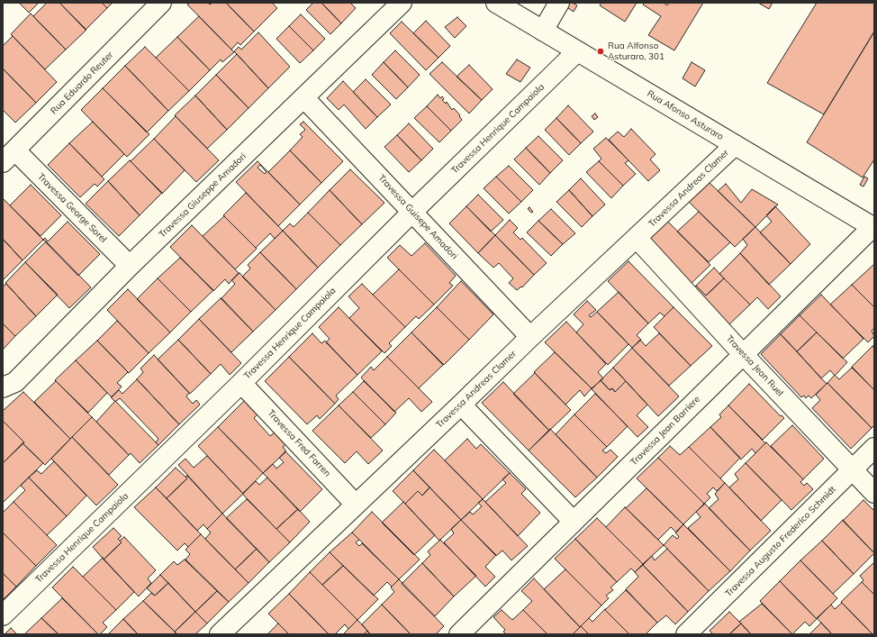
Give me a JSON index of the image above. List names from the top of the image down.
{
  "streets": {
    "street": [
      "Rua Eduardo Reuter",
      "Rua Afonso Asturaro",
      "Travessa Henrique Campaiola",
      "Travessa Andreas Clamer",
      "Travessa Giuseppe Amadori",
      "Travessa George Sorel",
      "Travessa Guisepe Amadori",
      "Travessa Jean Ruel",
      "Travessa Jean Barriere",
      "Travessa Fred Farren",
      "Travessa Augusto Frederico Schmidt"
    ]
  },
  "crossings": [
    ["Rua Eduardo Reuter", "Travessa George Sorel"],
    ["Rua Afonso Asturaro", "Travessa Henrique Campaiola"],
    ["Rua Afonso Asturaro", "Travessa Andreas Clamer"],
    ["Rua Afonso Asturaro", "Travessa Jean Barriere"],
    ["Travessa Henrique Campaiola", "Travessa Guisepe Amadori"],
    ["Travessa Henrique Campaiola", "Travessa Fred Farren"],
    ["Travessa Andreas Clamer", "Travessa Guisepe Amadori"],
    ["Travessa Andreas Clamer", "Travessa Jean Ruel"],
    ["Travessa Andreas Clamer", "Travessa Fred Farren"],
    ["Travessa Giuseppe Amadori", "Travessa George Sorel"],
    ["Travessa Giuseppe Amadori", "Travessa Guisepe Amadori"],
    ["Travessa Jean Ruel", "Travessa Jean Barriere"],
    ["Travessa Jean Ruel", "Travessa Augusto Frederico Schmidt"]
  ],
  "places": ["Rua Alfonso Asturaro, 301"]
}
